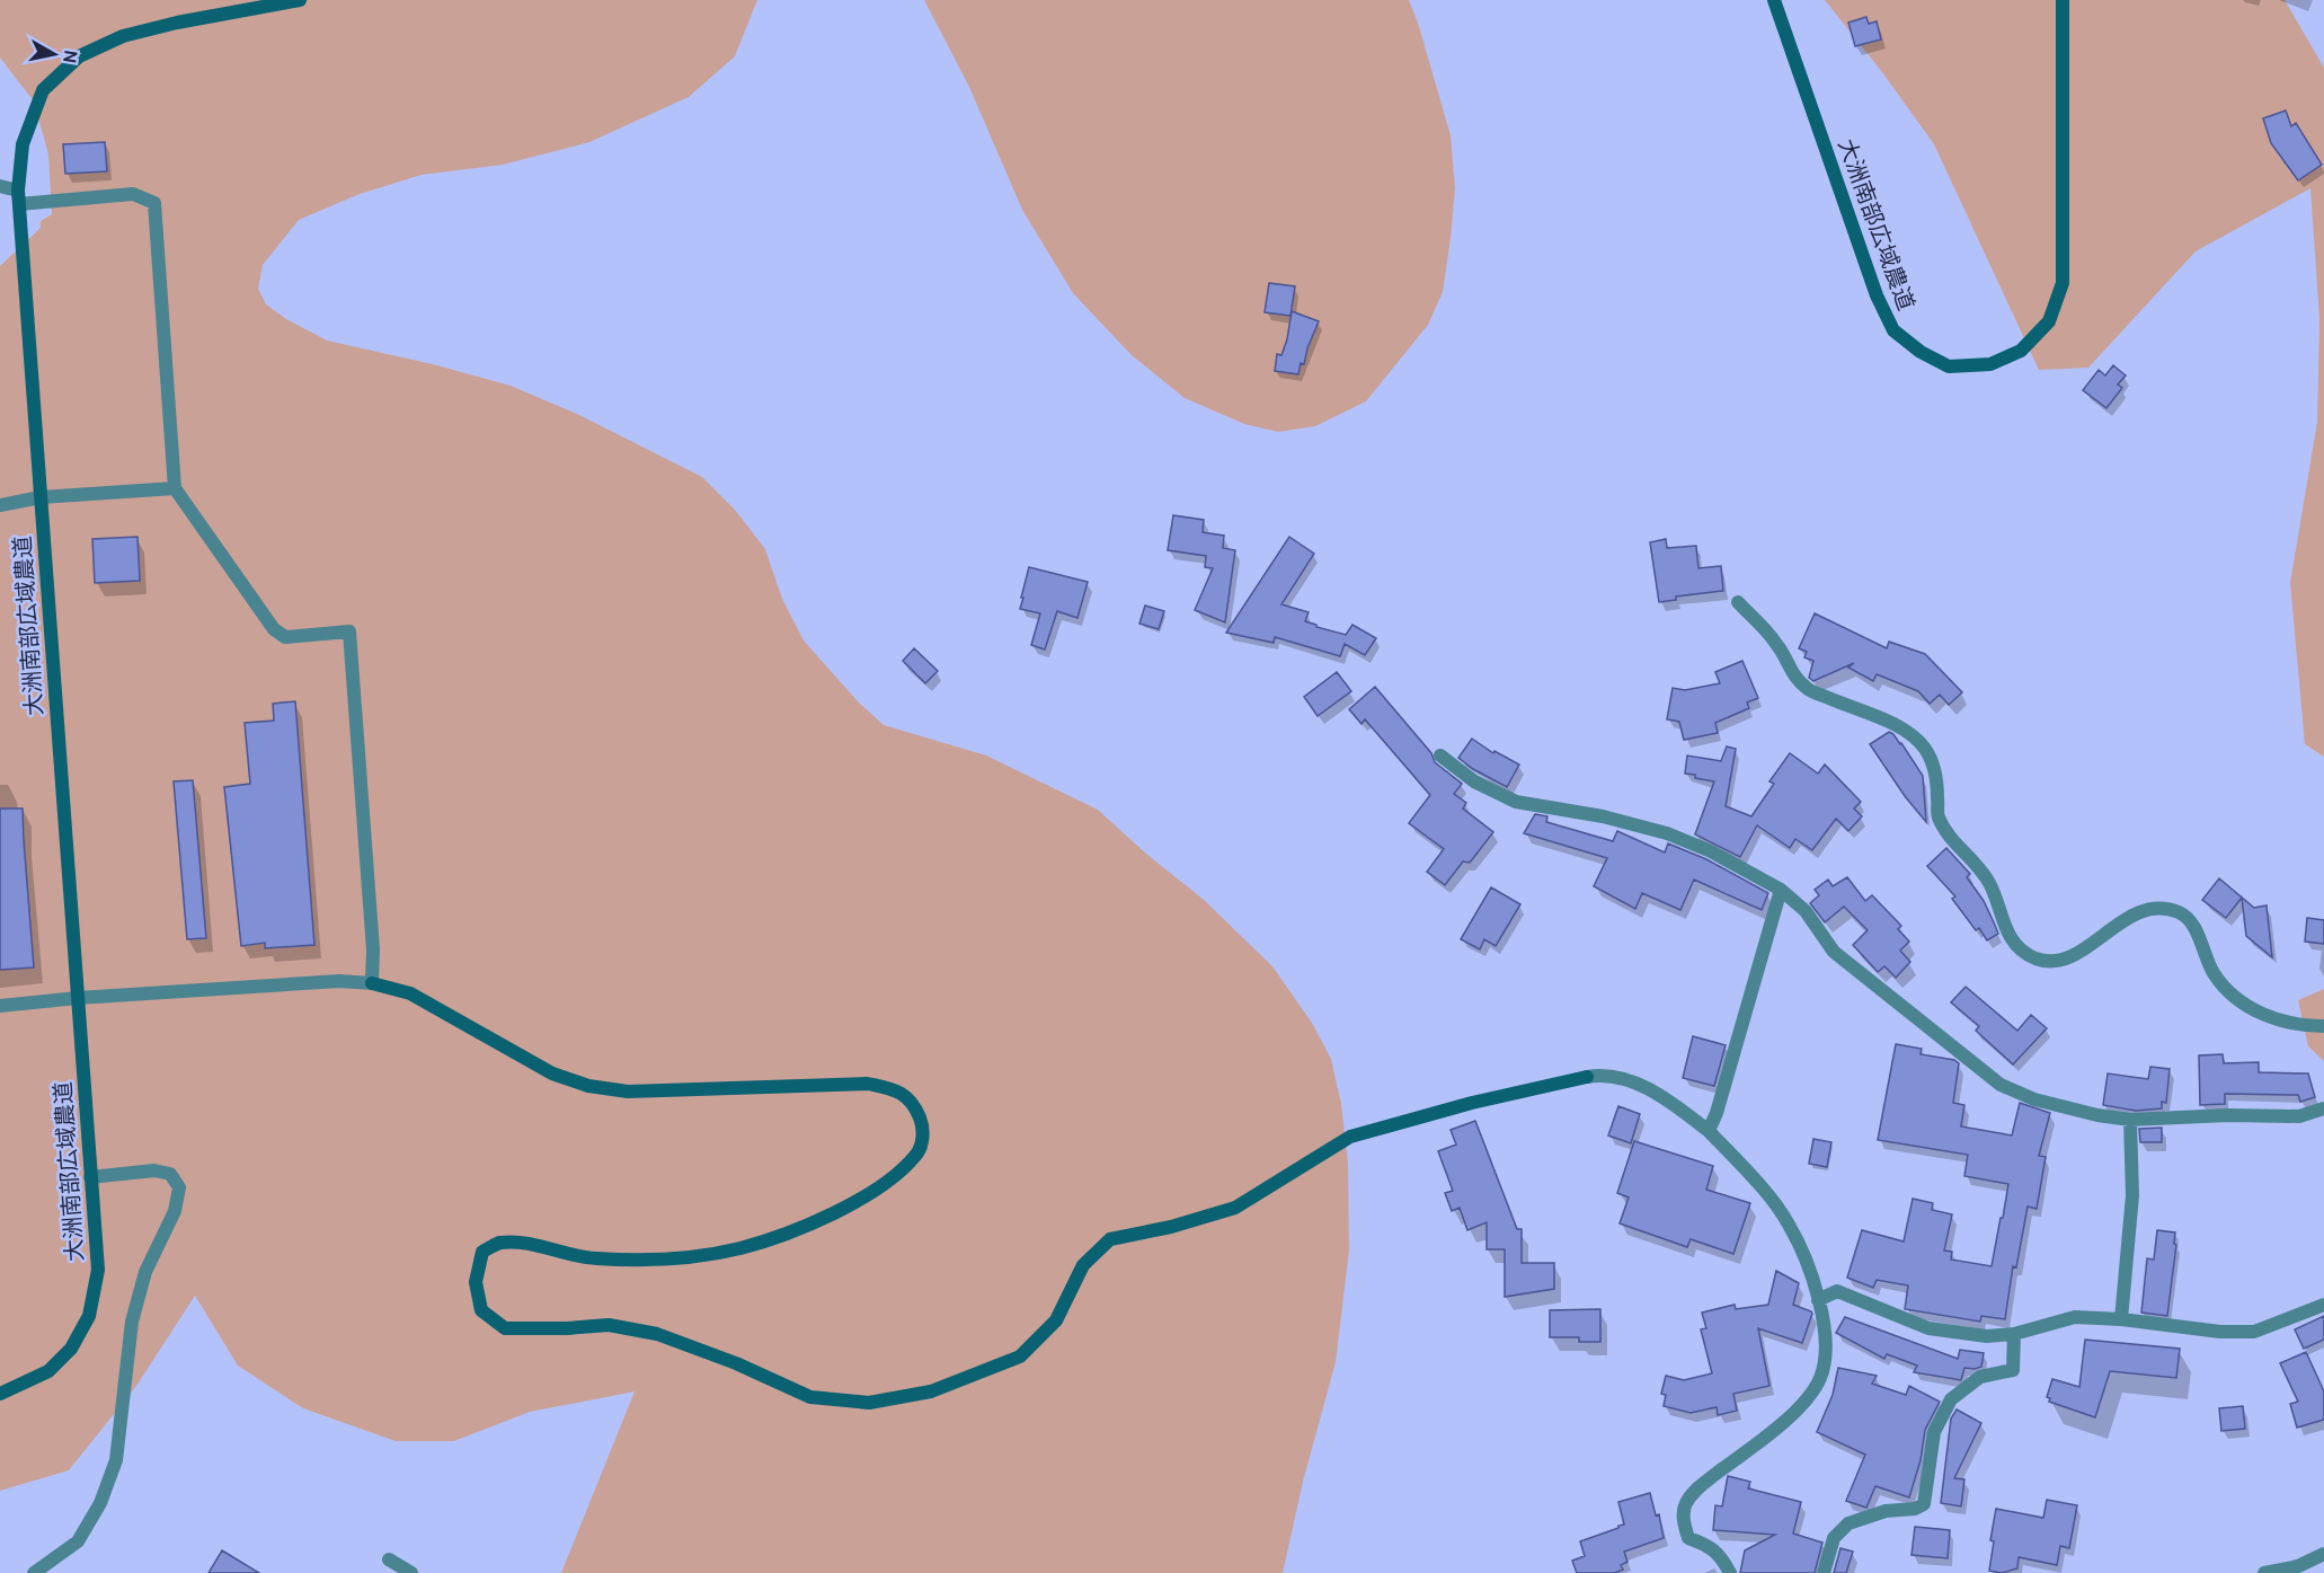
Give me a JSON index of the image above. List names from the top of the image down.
{
  "streets": {
    "street": ["大洲南部広域農道"]
  },
  "north": "right"
}
